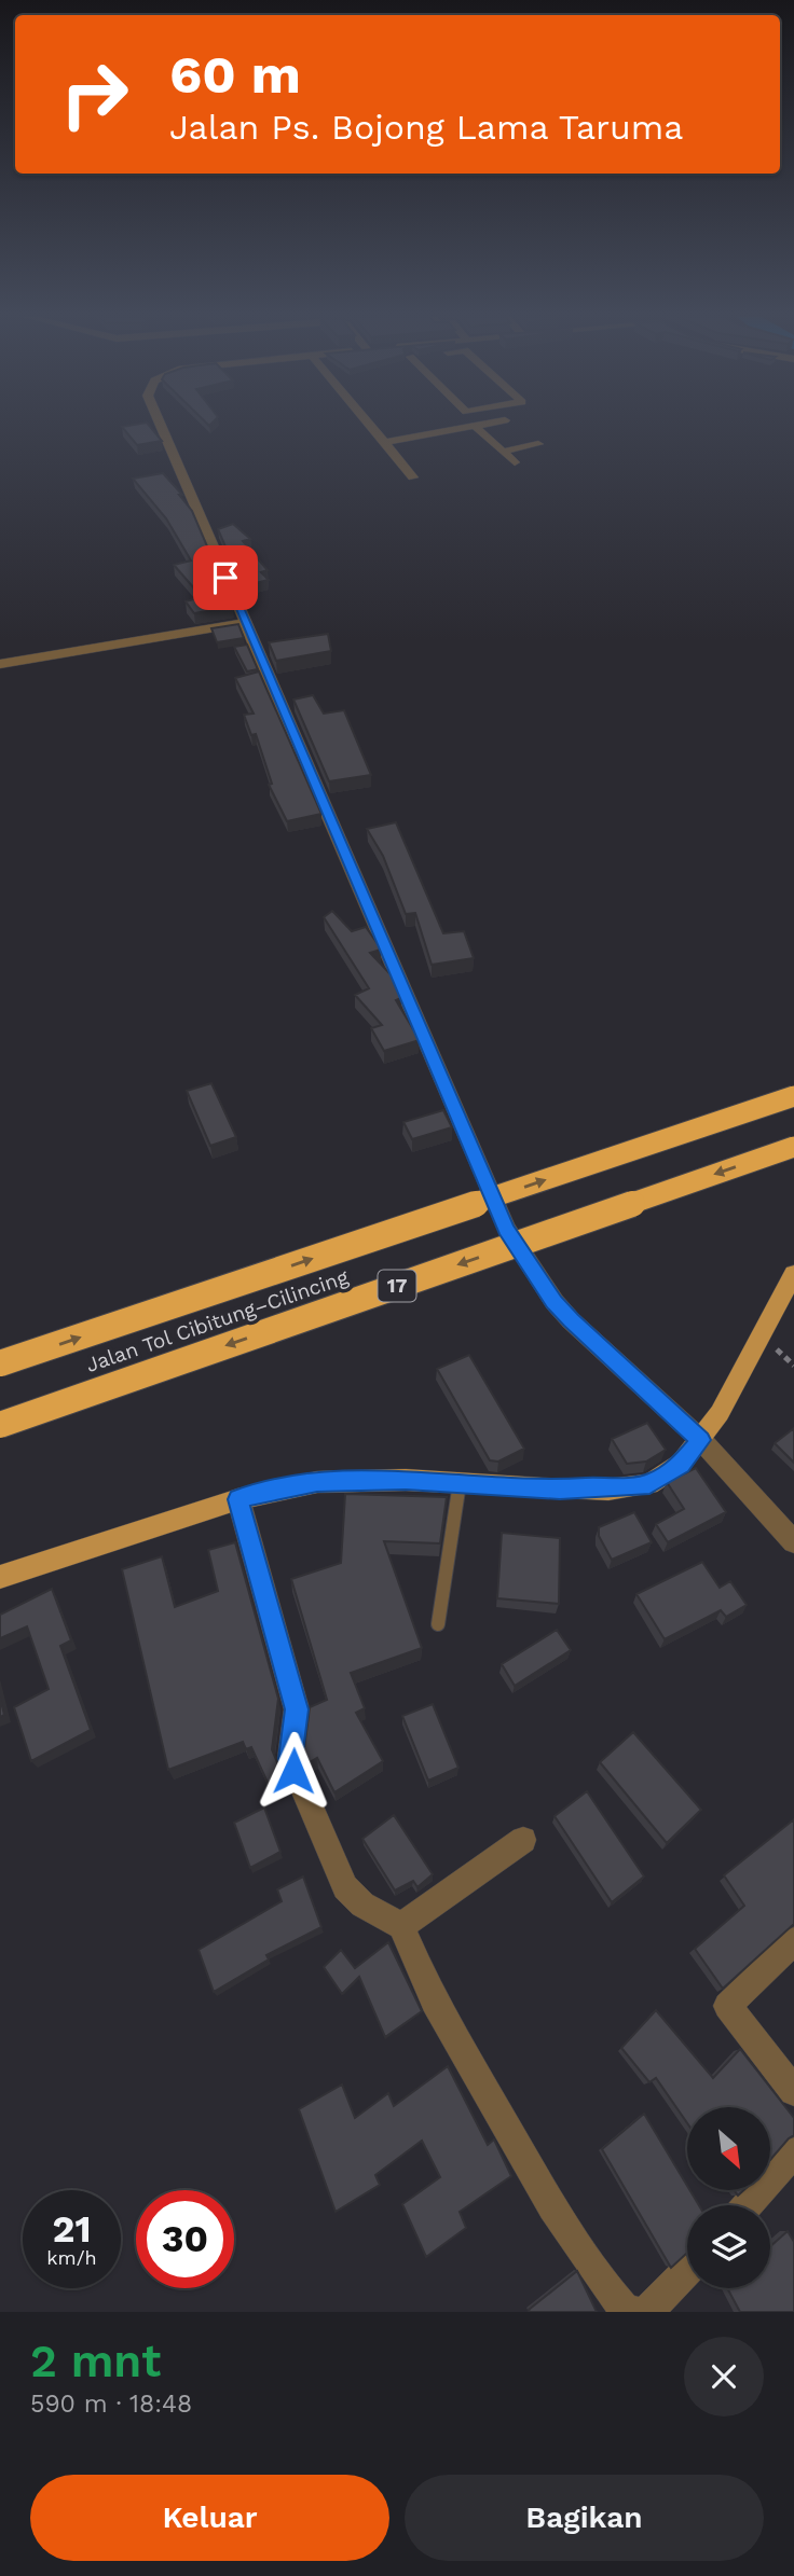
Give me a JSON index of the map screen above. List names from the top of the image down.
{
  "streets": {
    "highway": ["17", "Jalan Tol Cibitung–Cilincing"]
  },
  "north": "bottom right",
  "page": {
    "turn": ["60 m", "Jalan Ps. Bojong Lama Taruma"],
    "speed": "21 km/h",
    "limit": "30",
    "heading": ["2 mnt", "590 m · 18:48"],
    "buttons": ["Keluar", "Bagikan"]
  }
}
